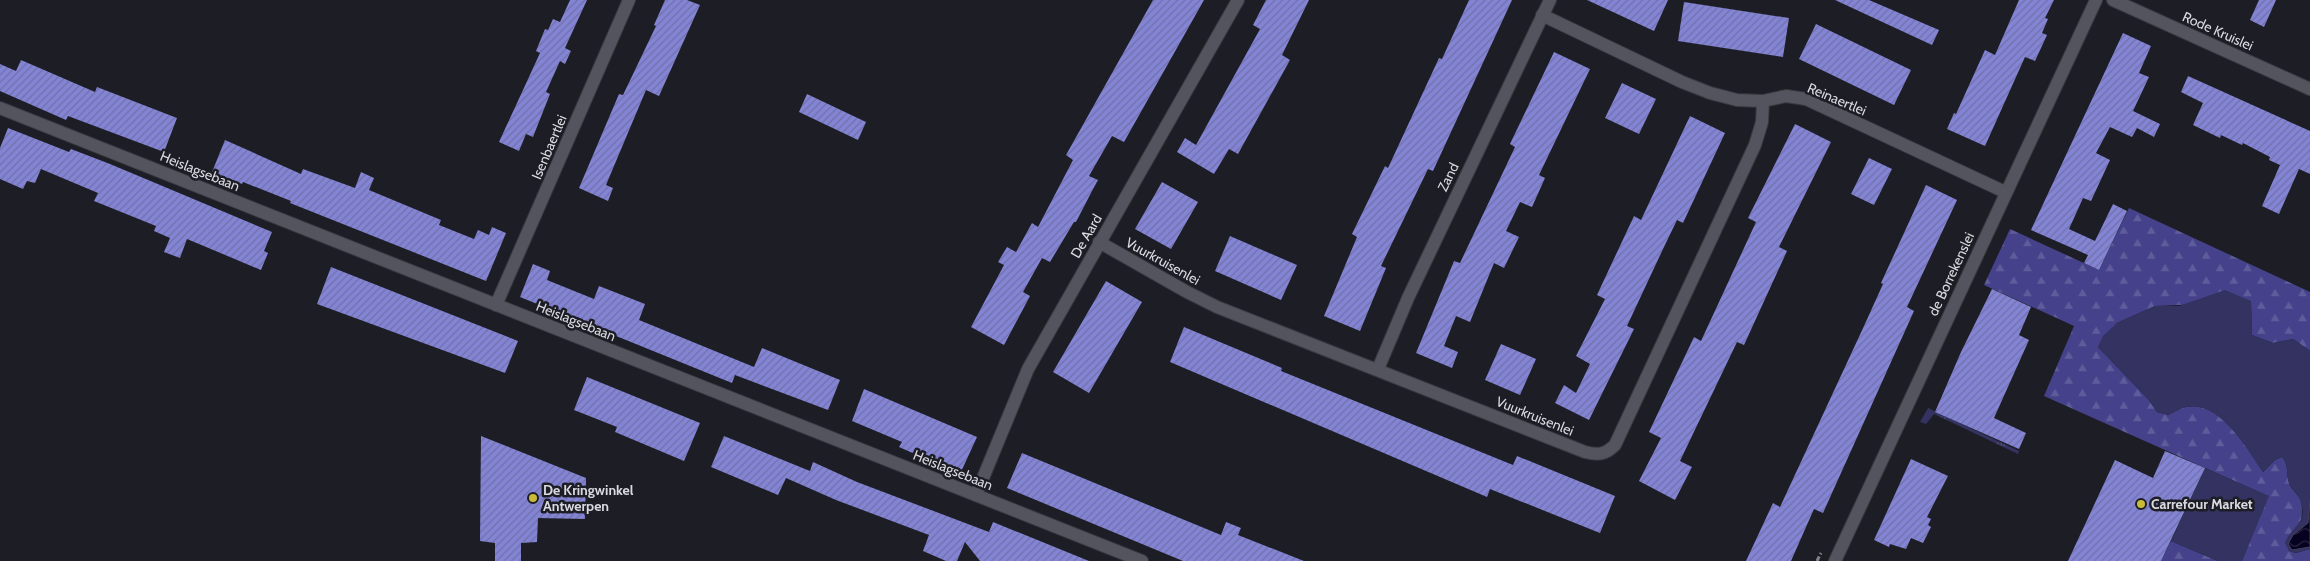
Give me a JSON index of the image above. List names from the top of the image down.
{
  "streets": {
    "street": [
      "Rode Kruislei",
      "Reinaertlei",
      "Isenbaertlei",
      "Heislagsebaan",
      "Zand",
      "De Aard",
      "Vuurkruisenlei",
      "de Borrekenslei"
    ]
  },
  "crossings": [
    ["Reinaertlei", "Zand"],
    ["Reinaertlei", "Vuurkruisenlei"],
    ["Reinaertlei", "de Borrekenslei"],
    ["Isenbaertlei", "Heislagsebaan"],
    ["Heislagsebaan", "De Aard"],
    ["Zand", "Vuurkruisenlei"],
    ["De Aard", "Vuurkruisenlei"]
  ],
  "places": ["De Kringwinkel Antwerpen", "Carrefour Market"]
}
